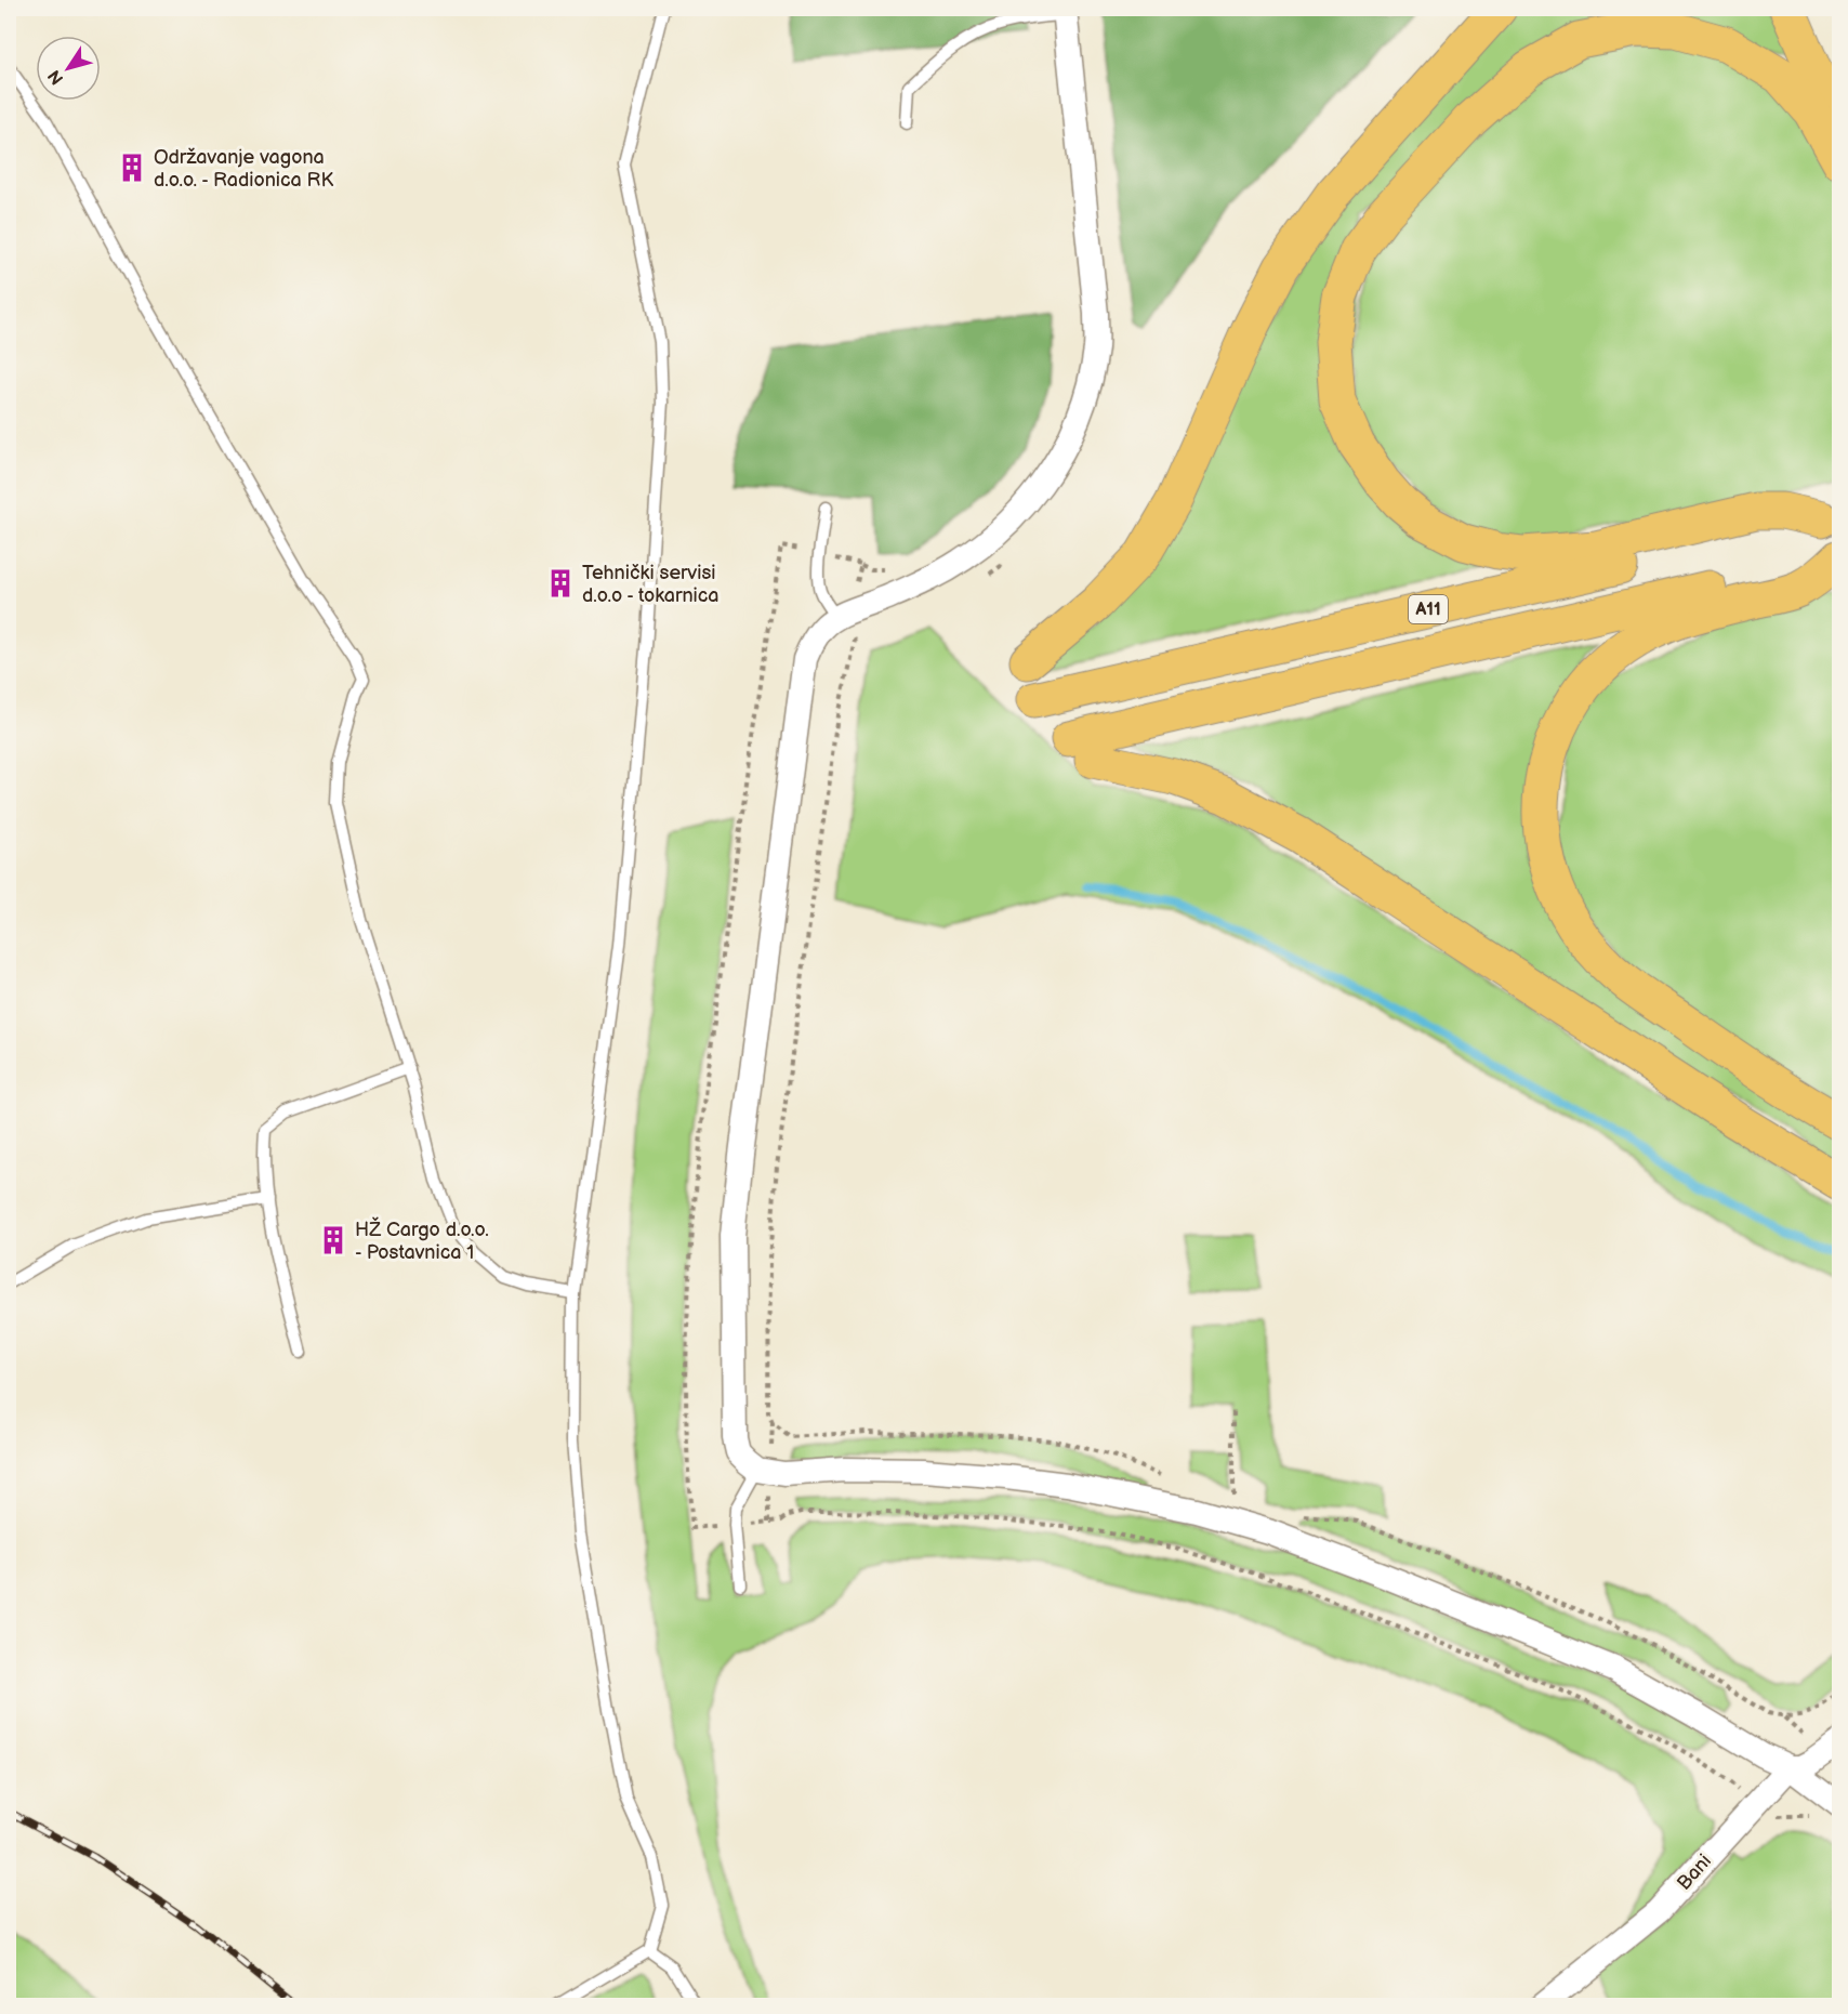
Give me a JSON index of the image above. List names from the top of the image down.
{
  "streets": {
    "highway": ["A11"],
    "street": ["Bani"]
  },
  "places": {
    "building": ["Održavanje vagona d.o.o. - Radionica RK", "Tehnički servisi d.o.o - tokarnica", "HŽ Cargo d.o.o. - Postavnica 1"]
  },
  "north": "bottom left"
}
